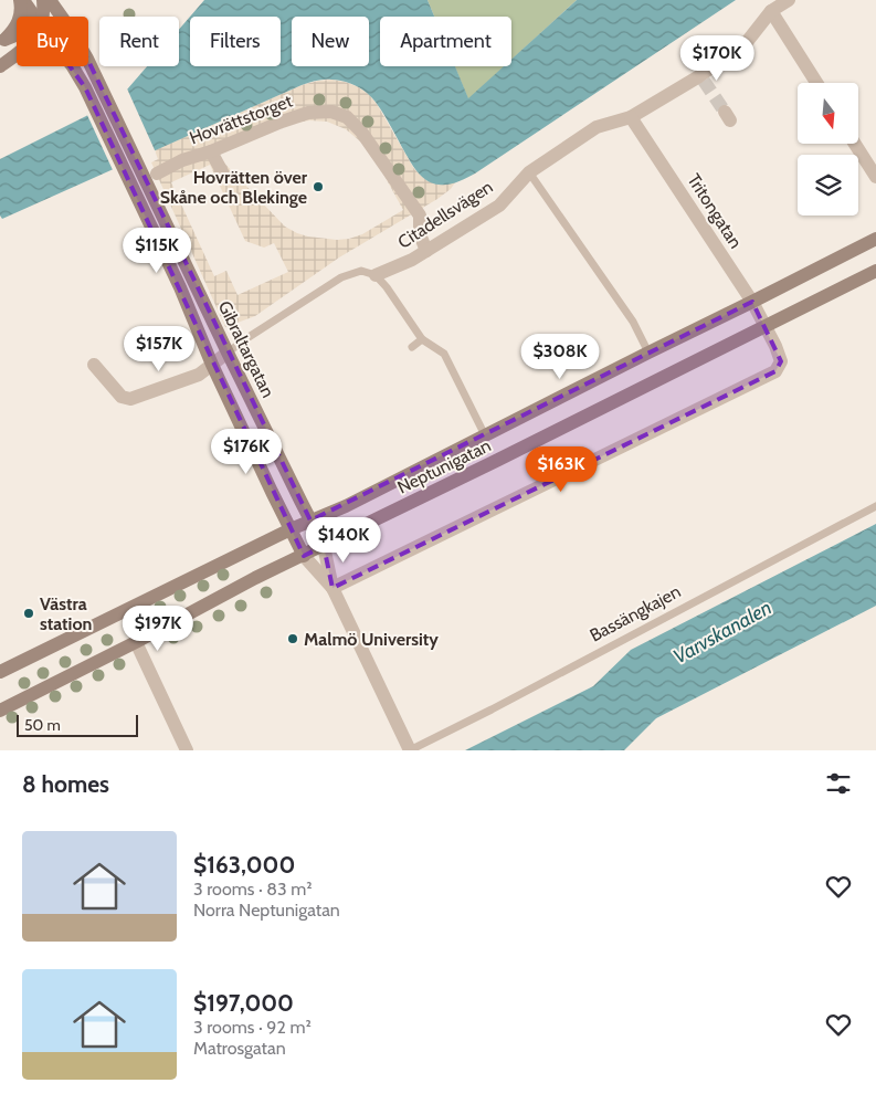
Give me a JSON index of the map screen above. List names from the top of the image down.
{
  "streets": {
    "street": [
      "Hovrättstorget",
      "Tritongatan",
      "Citadellsvägen",
      "Gibraltargatan",
      "Neptunigatan"
    ],
    "lane": ["Bassängkajen"]
  },
  "crossings": [
    ["Hovrättstorget", "Citadellsvägen"],
    ["Tritongatan", "Citadellsvägen"],
    ["Tritongatan", "Neptunigatan"],
    ["Gibraltargatan", "Neptunigatan"]
  ],
  "water": ["Varvskanalen"],
  "places": ["Hovrätten över Skåne och Blekinge", "Västra station", "Malmö University"],
  "scale_bar": "50 m",
  "north": "bottom",
  "page": {
    "chip": [
      "Buy",
      "Rent",
      "Filters",
      "New",
      "Apartment"
    ],
    "price": [
      "$170K",
      "$115K",
      "$157K",
      "$308K",
      "$176K",
      "$163K",
      "$140K",
      "$197K"
    ],
    "scale": "50 m",
    "heading": "8 homes",
    "list": [
      {
        "name": "$163,000",
        "note": "3 rooms · 83 m² · Norra Neptunigatan"
      },
      {
        "name": "$197,000",
        "note": "3 rooms · 92 m² · Matrosgatan"
      }
    ]
  }
}
